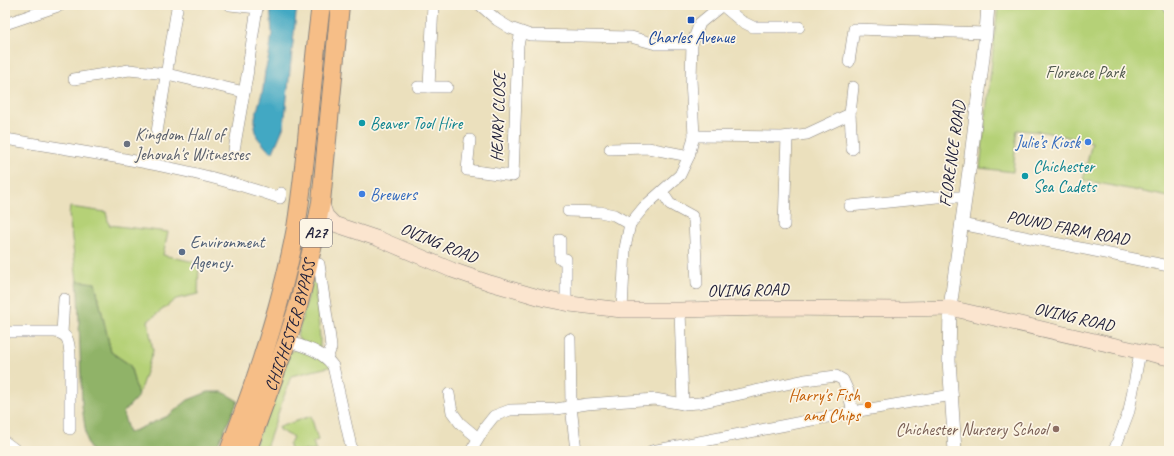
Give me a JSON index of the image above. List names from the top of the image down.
{
  "streets": {
    "highway": ["A27", "CHICHESTER BYPASS"],
    "main road": ["OVING ROAD"],
    "street": ["HENRY CLOSE", "FLORENCE ROAD", "POUND FARM ROAD"]
  },
  "crossings": [
    ["FLORENCE ROAD", "POUND FARM ROAD"],
    ["FLORENCE ROAD", "OVING ROAD"],
    ["OVING ROAD", "CHICHESTER BYPASS"]
  ],
  "parks": ["Florence Park"],
  "places": {
    "transit": ["Charles Avenue"],
    "other": [
      "Beaver Tool Hire",
      "Julie’s Kiosk",
      "Kingdom Hall of Jehovah's Witnesses",
      "Chichester Sea Cadets",
      "Brewers",
      "Environment Agency.",
      "Harry's Fish and Chips",
      "Chichester Nursery School"
    ]
  }
}
